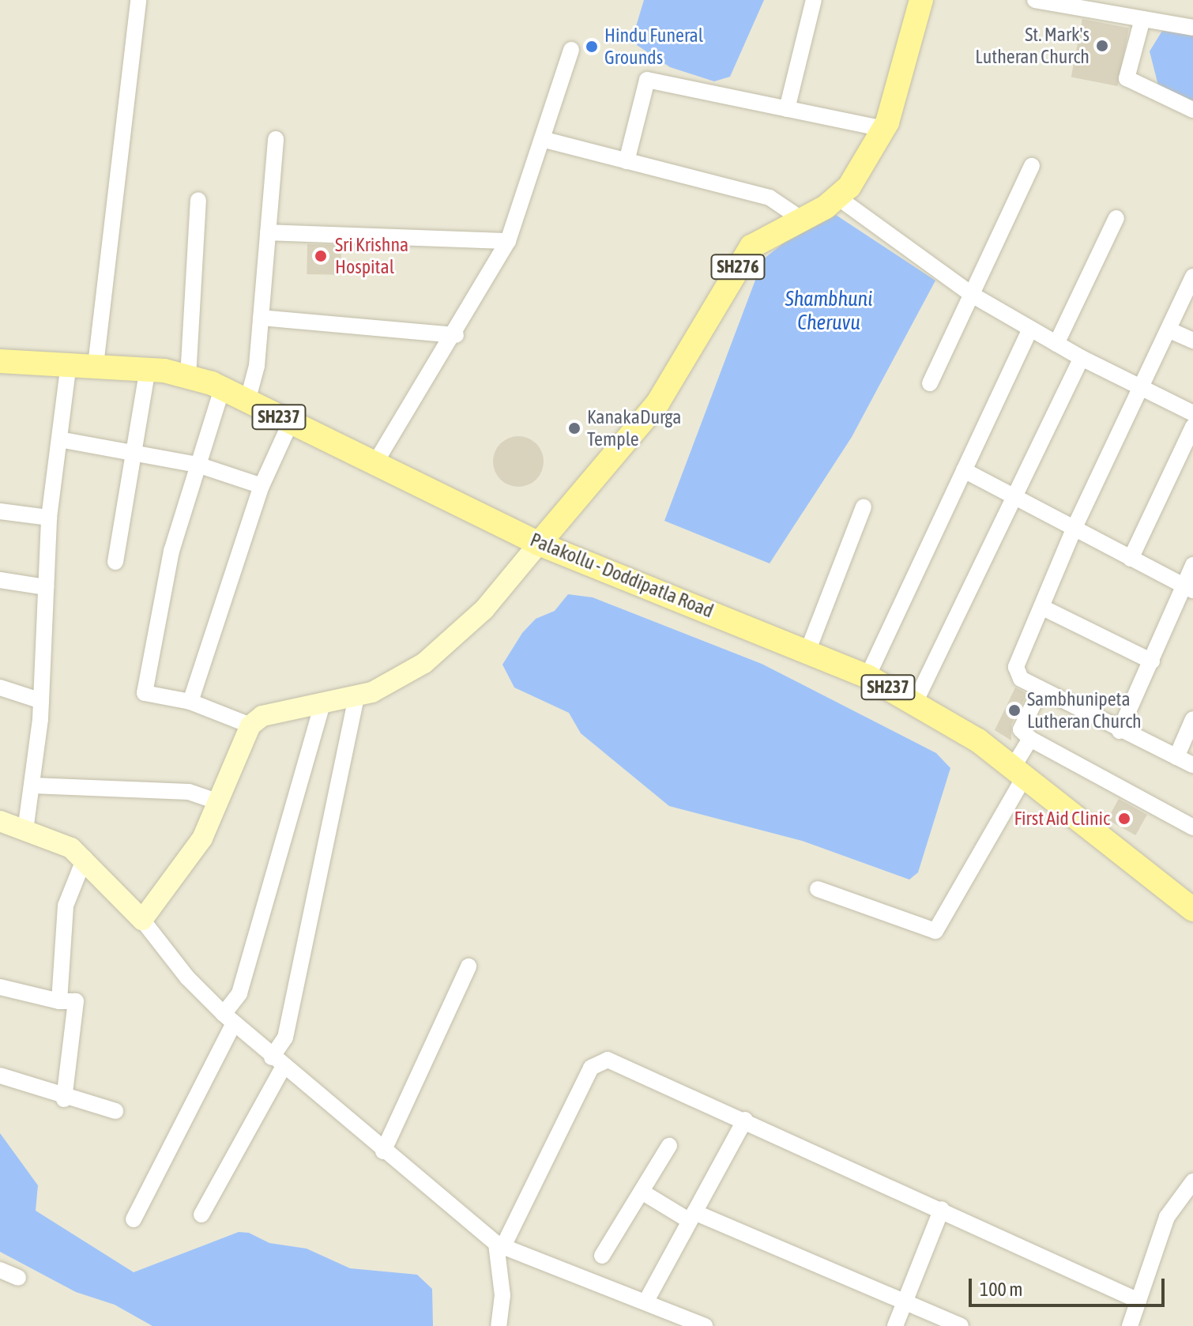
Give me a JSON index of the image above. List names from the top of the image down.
{
  "streets": {
    "main road": ["SH276", "SH237", "Palakollu - Doddipatla Road"]
  },
  "crossings": [
    ["SH276", "Palakollu - Doddipatla Road"]
  ],
  "water": ["Shambhuni Cheruvu"],
  "places": [
    "St. Mark's Lutheran Church",
    "Hindu Funeral Grounds",
    "Sri Krishna Hospital",
    "KanakaDurga Temple",
    "Sambhunipeta Lutheran Church",
    "First Aid Clinic"
  ],
  "scale_bar": "100 m"
}
